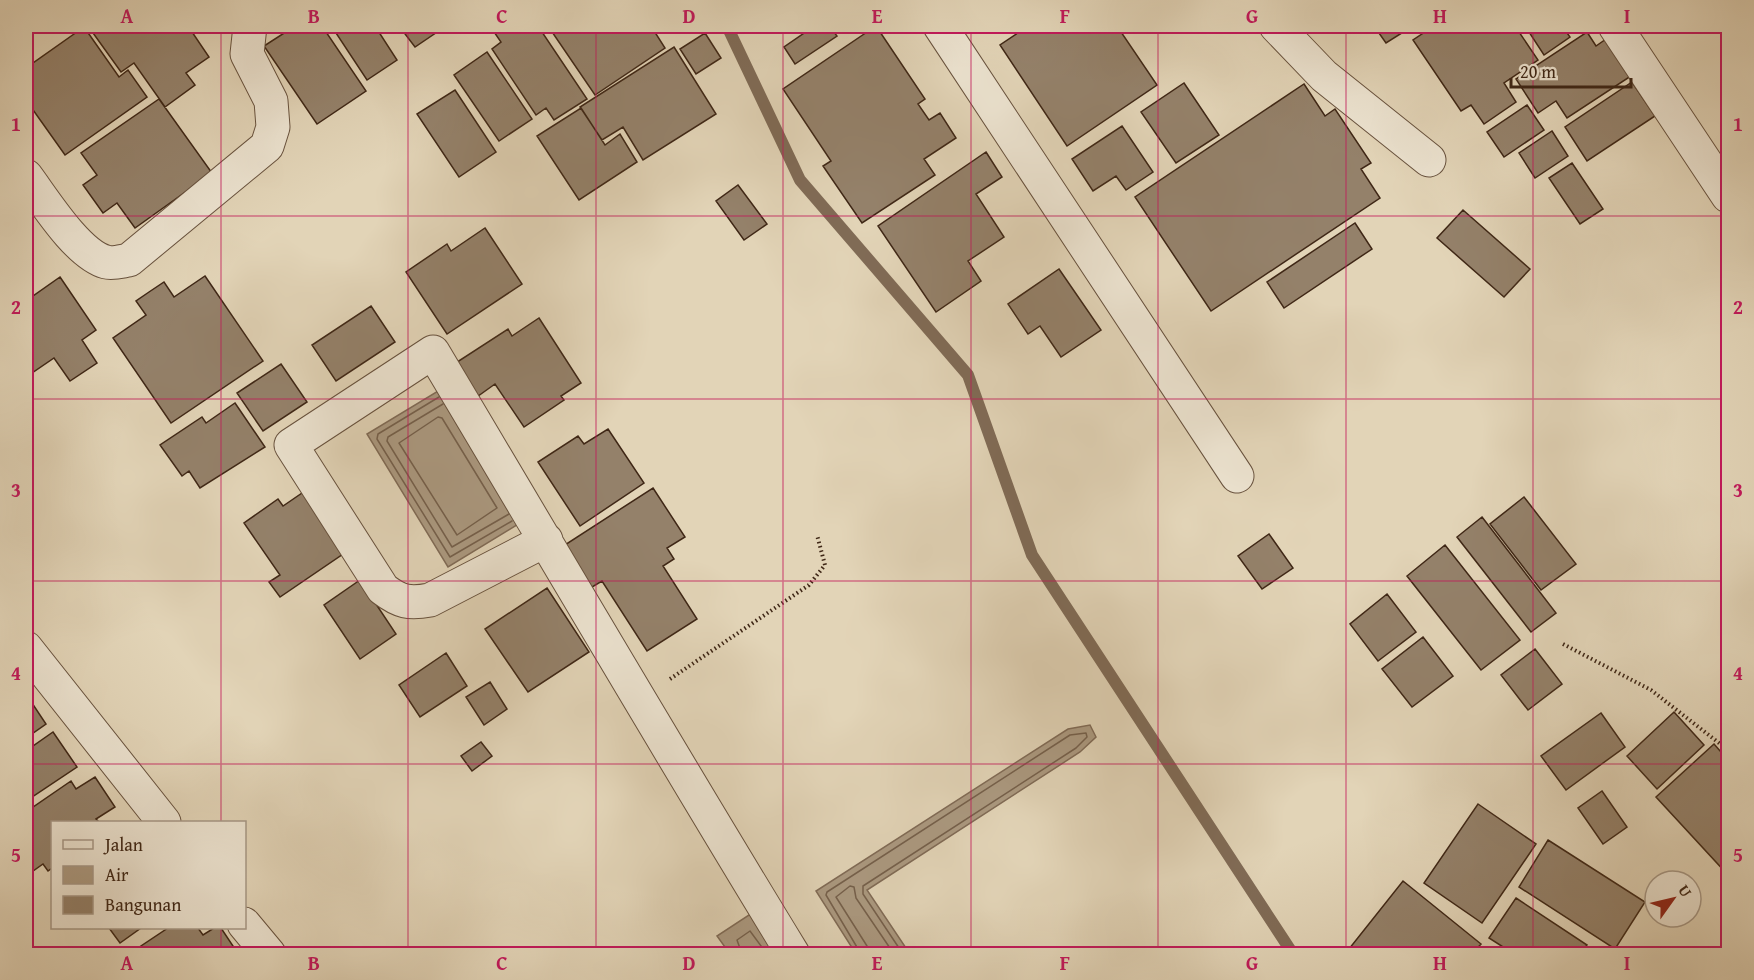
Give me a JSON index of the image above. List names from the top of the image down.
{
  "legend": ["Jalan", "Air", "Bangunan"],
  "scale_bar": "20 m",
  "north": "top right",
  "grid": {
    "columns": [
      "A",
      "B",
      "C",
      "D",
      "E",
      "F",
      "G",
      "H",
      "I"
    ],
    "rows": [
      "1",
      "2",
      "3",
      "4",
      "5"
    ]
  }
}
